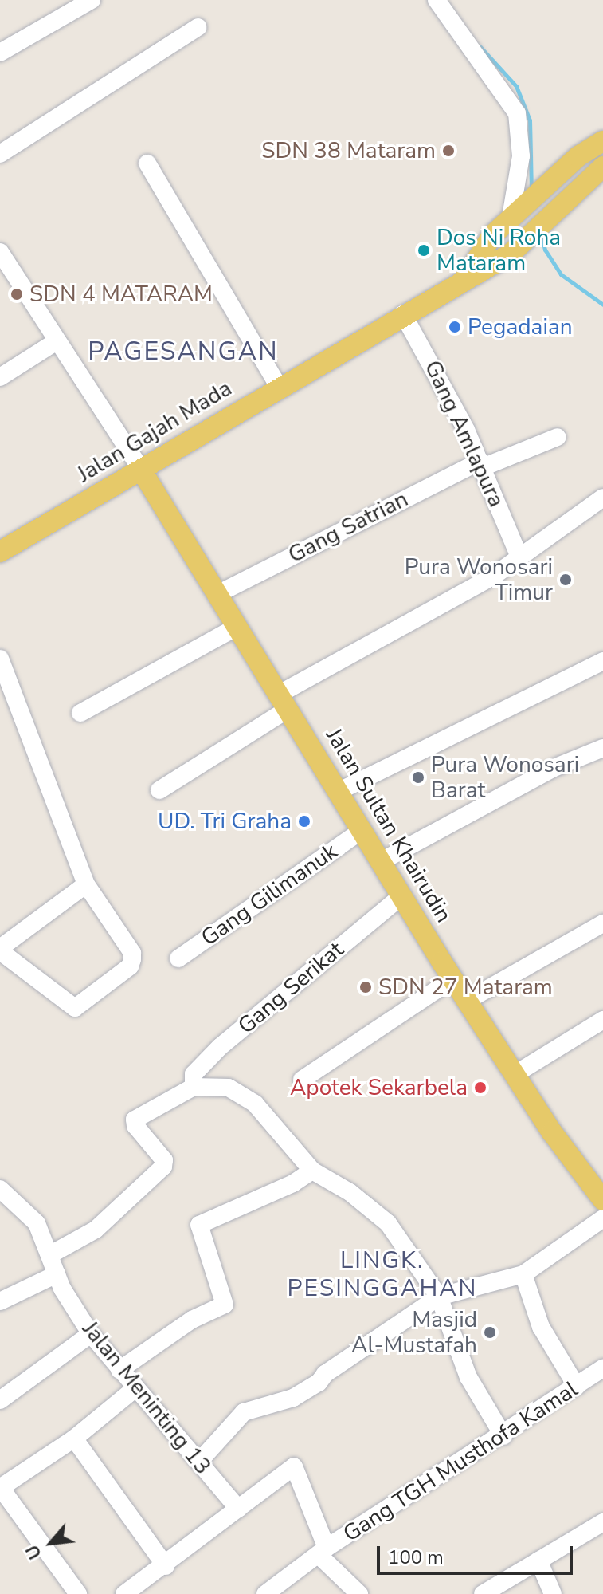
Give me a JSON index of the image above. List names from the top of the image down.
{
  "streets": {
    "main road": ["Jalan Gajah Mada", "Jalan Sultan Khairudin"],
    "street": [
      "Gang Amlapura",
      "Gang Satrian",
      "Gang Gilimanuk",
      "Gang Serikat",
      "Jalan Meninting 13",
      "Gang TGH Musthofa Kamal"
    ]
  },
  "crossings": [
    ["Jalan Gajah Mada", "Gang Amlapura"],
    ["Jalan Gajah Mada", "Jalan Sultan Khairudin"],
    ["Gang Amlapura", "Gang Satrian"],
    ["Gang Satrian", "Jalan Sultan Khairudin"],
    ["Jalan Sultan Khairudin", "Gang Gilimanuk"],
    ["Jalan Sultan Khairudin", "Gang Serikat"]
  ],
  "districts": ["PAGESANGAN", "LINGK. PESINGGAHAN"],
  "places": [
    "SDN 38 Mataram",
    "Dos Ni Roha Mataram",
    "SDN 4 MATARAM",
    "Pegadaian",
    "Pura Wonosari Timur",
    "Pura Wonosari Barat",
    "UD. Tri Graha",
    "SDN 27 Mataram",
    "Apotek Sekarbela",
    "Masjid Al-Mustafah"
  ],
  "scale_bar": "100 m",
  "north": "bottom left"
}
